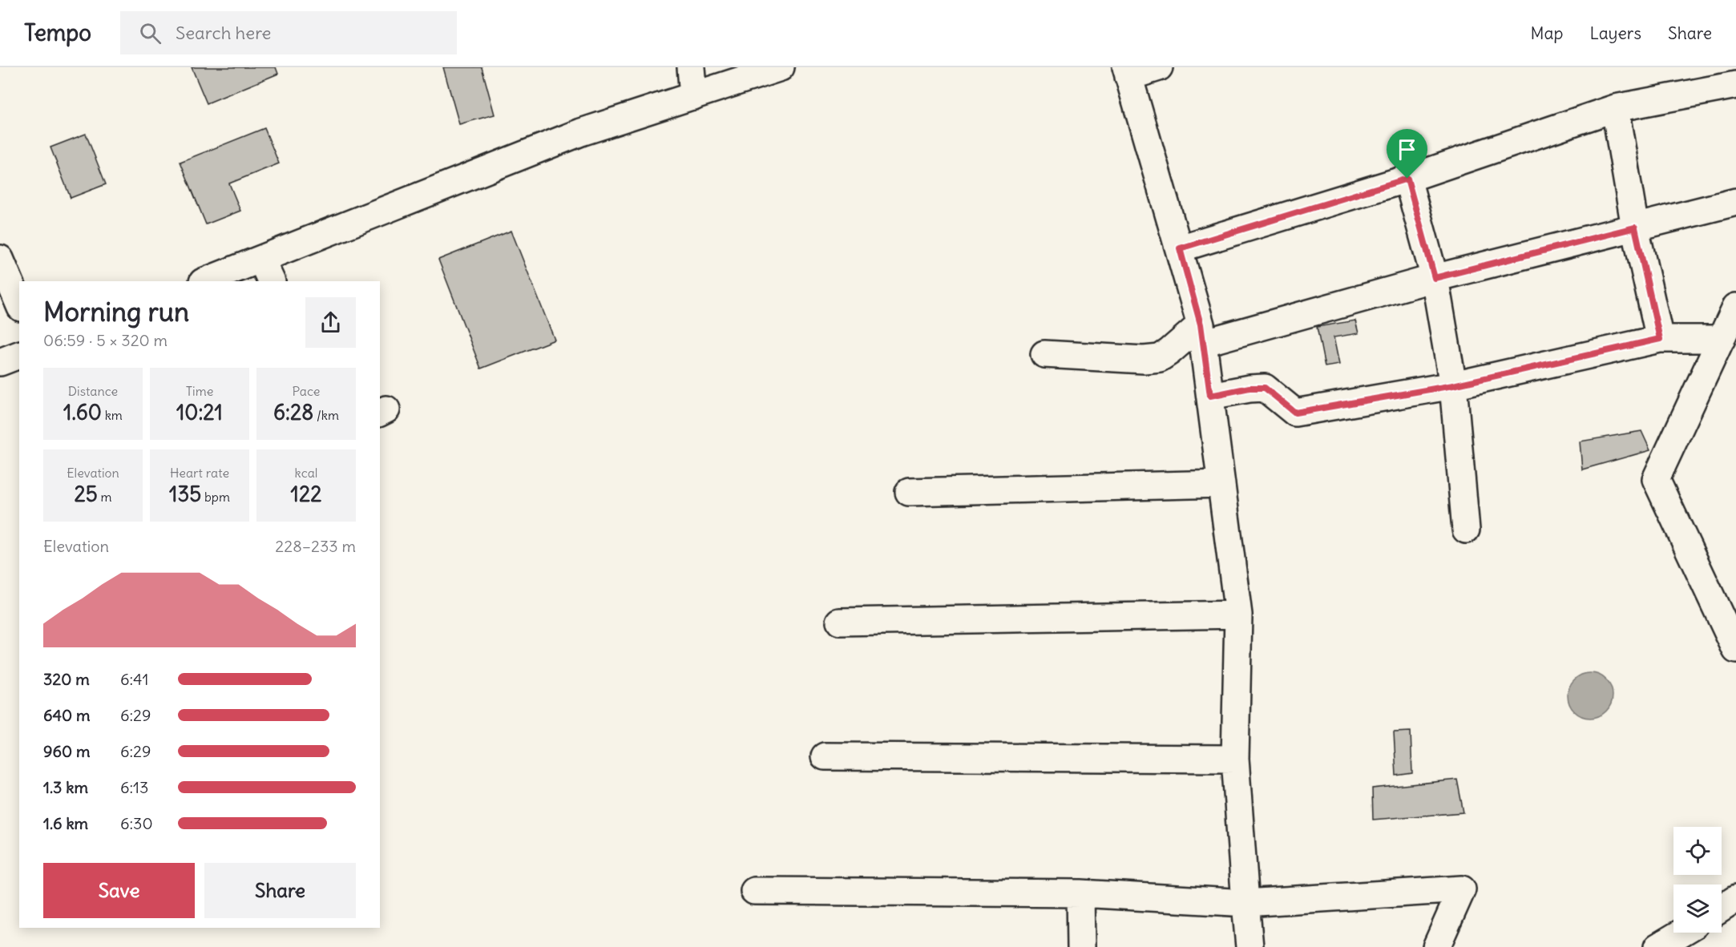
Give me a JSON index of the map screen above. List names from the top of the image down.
{
  "page": {
    "header": "Tempo",
    "search": "Search here",
    "nav": ["Map", "Layers", "Share"],
    "heading": ["Morning run", "06:59 · 5 × 320 m"],
    "stats": [
      ["Distance", "1.60 km"],
      ["Time", "10:21"],
      ["Pace", "6:28 /km"],
      ["Elevation", "25 m"],
      ["Heart rate", "135 bpm"],
      ["kcal", "122"]
    ],
    "chart": ["Elevation", "228–233 m"],
    "list": [
      {
        "name": "320 m",
        "note": "6:41"
      },
      {
        "name": "640 m",
        "note": "6:29"
      },
      {
        "name": "960 m",
        "note": "6:29"
      },
      {
        "name": "1.3 km",
        "note": "6:13"
      },
      {
        "name": "1.6 km",
        "note": "6:30"
      }
    ],
    "buttons": ["Save", "Share"]
  }
}
